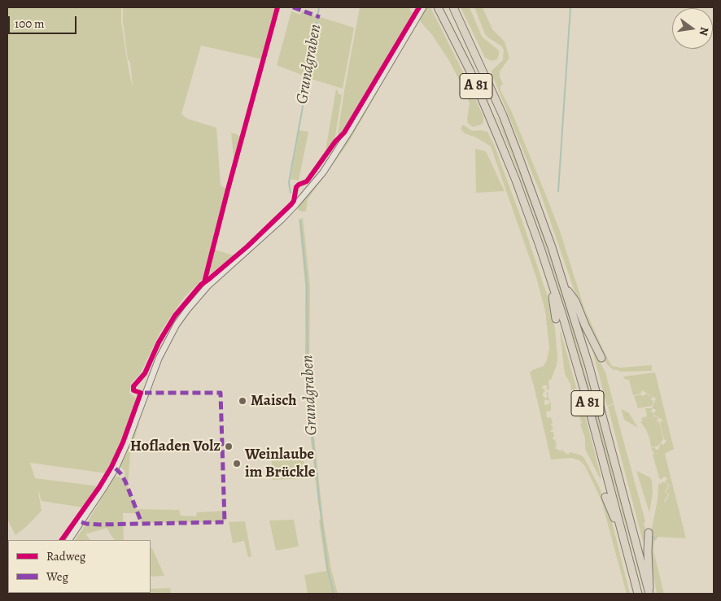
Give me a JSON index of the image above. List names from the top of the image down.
{
  "streets": {
    "highway": ["A 81"]
  },
  "water": ["Grundgraben"],
  "places": ["Maisch", "Hofladen Volz", "Weinlaube im Brückle"],
  "legend": ["Radweg", "Weg"],
  "scale_bar": "100 m",
  "north": "right"
}
